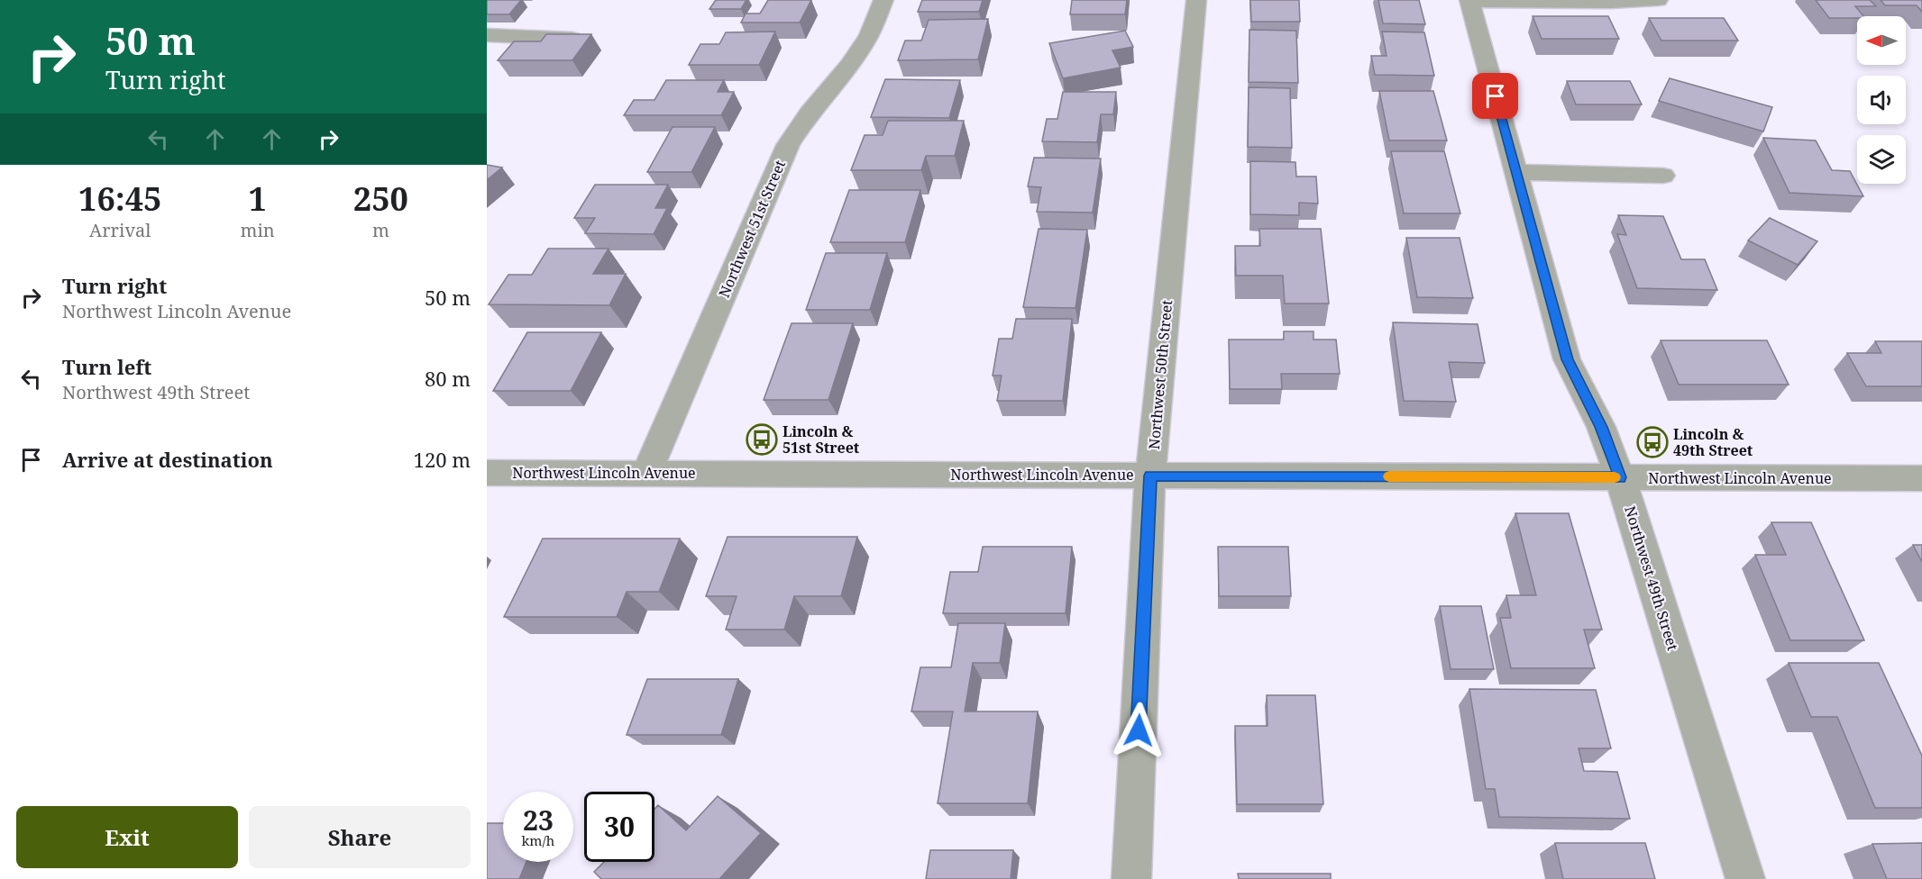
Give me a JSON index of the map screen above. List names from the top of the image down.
{
  "streets": {
    "street": [
      "Northwest 51st Street",
      "Northwest 50th Street",
      "Northwest Lincoln Avenue",
      "Northwest 49th Street"
    ]
  },
  "crossings": [
    ["Northwest 51st Street", "Northwest Lincoln Avenue"],
    ["Northwest 50th Street", "Northwest Lincoln Avenue"],
    ["Northwest Lincoln Avenue", "Northwest 49th Street"]
  ],
  "places": {
    "bus stop": ["Lincoln & 51st Street", "Lincoln & 49th Street"]
  },
  "north": "left",
  "page": {
    "turn": ["50 m", "Turn right"],
    "eta": [
      "16:45",
      "Arrival",
      "1",
      "min",
      "250",
      "m"
    ],
    "list": [
      {
        "name": "Turn right",
        "note": "Northwest Lincoln Avenue",
        "value": "50 m"
      },
      {
        "name": "Turn left",
        "note": "Northwest 49th Street",
        "value": "80 m"
      },
      {
        "name": "Arrive at destination",
        "value": "120 m"
      }
    ],
    "speed": "23 km/h",
    "limit": "30",
    "buttons": ["Exit", "Share"]
  }
}
